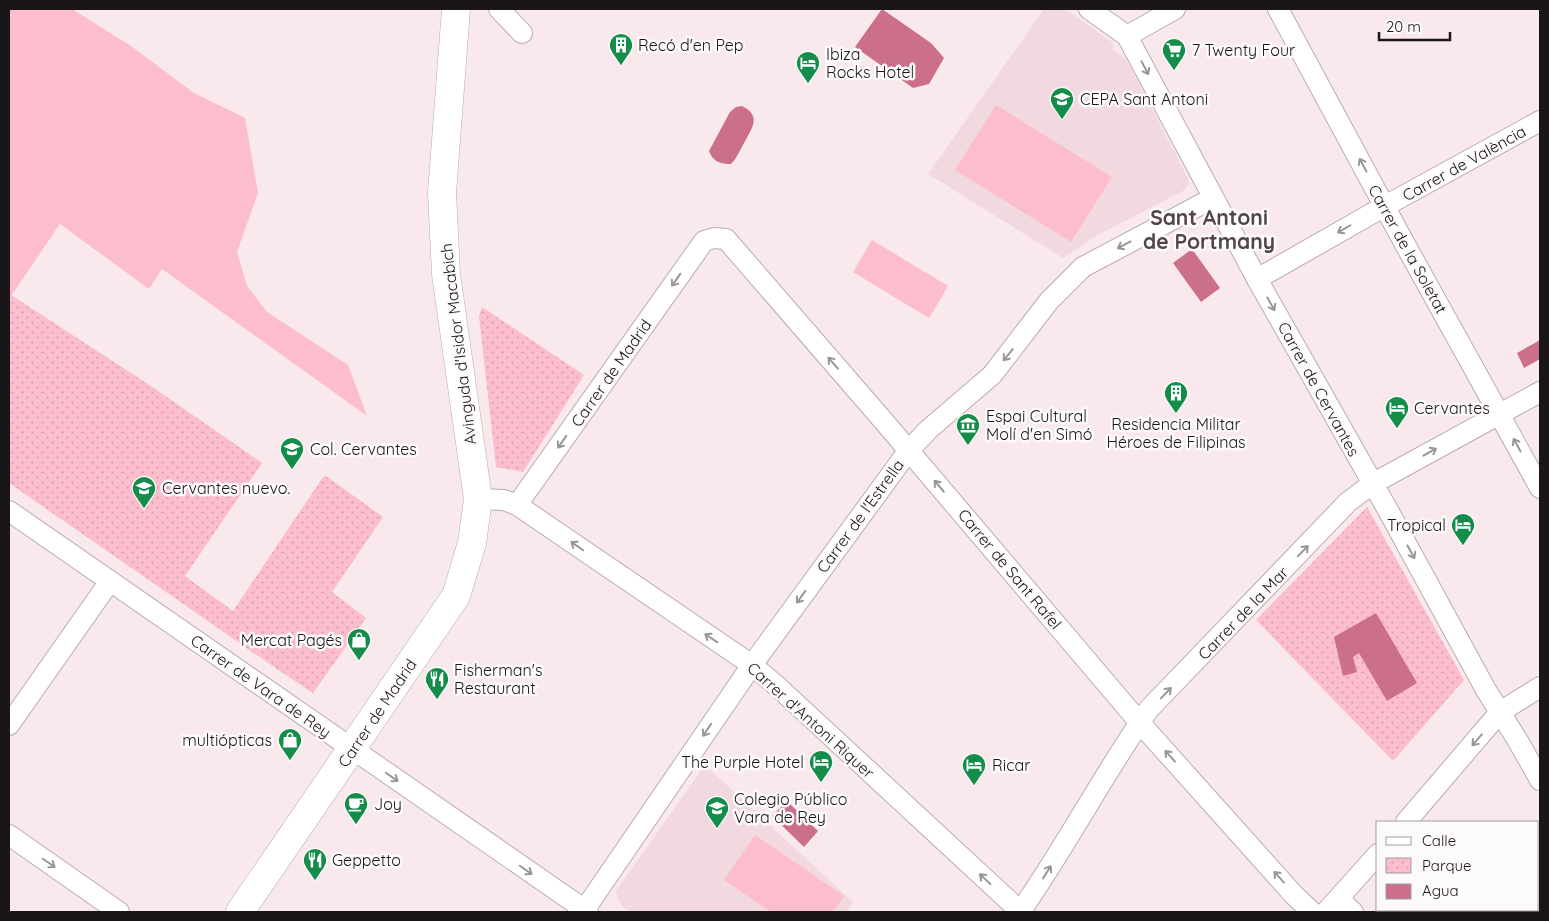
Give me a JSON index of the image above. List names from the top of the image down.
{
  "streets": {
    "street": [
      "Carrer de València",
      "Carrer de la Soletat",
      "Avinguda d'Isidor Macabich",
      "Carrer de Madrid",
      "Carrer de Cervantes",
      "Carrer de l'Estrella",
      "Carrer de Sant Rafel",
      "Carrer de la Mar",
      "Carrer de Vara de Rey",
      "Carrer d'Antoni Riquer"
    ]
  },
  "crossings": [
    ["Carrer de València", "Carrer de la Soletat"],
    ["Carrer de València", "Carrer de Cervantes"],
    ["Carrer de la Soletat", "Carrer de la Mar"],
    ["Avinguda d'Isidor Macabich", "Carrer de Madrid"],
    ["Avinguda d'Isidor Macabich", "Carrer d'Antoni Riquer"],
    ["Carrer de Madrid", "Carrer de Sant Rafel"],
    ["Carrer de Madrid", "Carrer de Vara de Rey"],
    ["Carrer de Madrid", "Carrer d'Antoni Riquer"],
    ["Carrer de Cervantes", "Carrer de l'Estrella"],
    ["Carrer de Cervantes", "Carrer de la Mar"],
    ["Carrer de l'Estrella", "Carrer de Sant Rafel"],
    ["Carrer de l'Estrella", "Carrer de Vara de Rey"],
    ["Carrer de l'Estrella", "Carrer d'Antoni Riquer"],
    ["Carrer de Sant Rafel", "Carrer de la Mar"],
    ["Carrer de la Mar", "Carrer d'Antoni Riquer"]
  ],
  "one_way": [
    "Carrer de València",
    "Carrer de la Soletat",
    "Carrer de Madrid",
    "Carrer de Cervantes",
    "Carrer de l'Estrella",
    "Carrer de Sant Rafel",
    "Carrer de la Mar",
    "Carrer de Vara de Rey",
    "Carrer d'Antoni Riquer"
  ],
  "districts": ["Sant Antoni de Portmany"],
  "places": {
    "building": ["Recó d'en Pep", "Residencia Militar Héroes de Filipinas"],
    "supermarket": ["7 Twenty Four"],
    "hotel": [
      "Ibiza Rocks Hotel",
      "Cervantes",
      "Tropical",
      "The Purple Hotel",
      "Ricar"
    ],
    "school or university": [
      "CEPA Sant Antoni",
      "Col. Cervantes",
      "Cervantes nuevo.",
      "Colegio Público Vara de Rey"
    ],
    "museum": ["Espai Cultural Molí d'en Simó"],
    "shop": ["Mercat Pagés", "multiópticas"],
    "restaurant": ["Fisherman's Restaurant", "Geppetto"],
    "cafe": ["Joy"]
  },
  "legend": ["Calle", "Parque", "Agua"],
  "scale_bar": "20 m"
}
